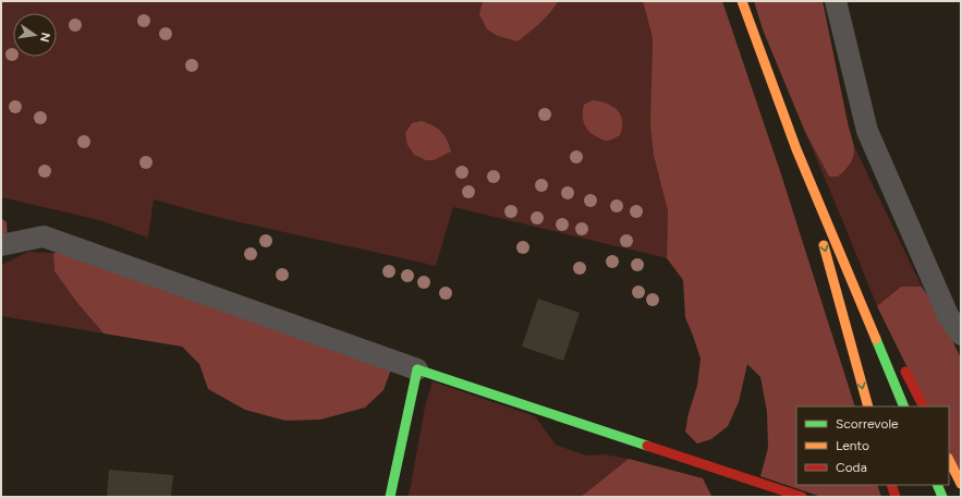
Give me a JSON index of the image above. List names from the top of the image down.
{
  "legend": ["Scorrevole", "Lento", "Coda"],
  "north": "right"
}
